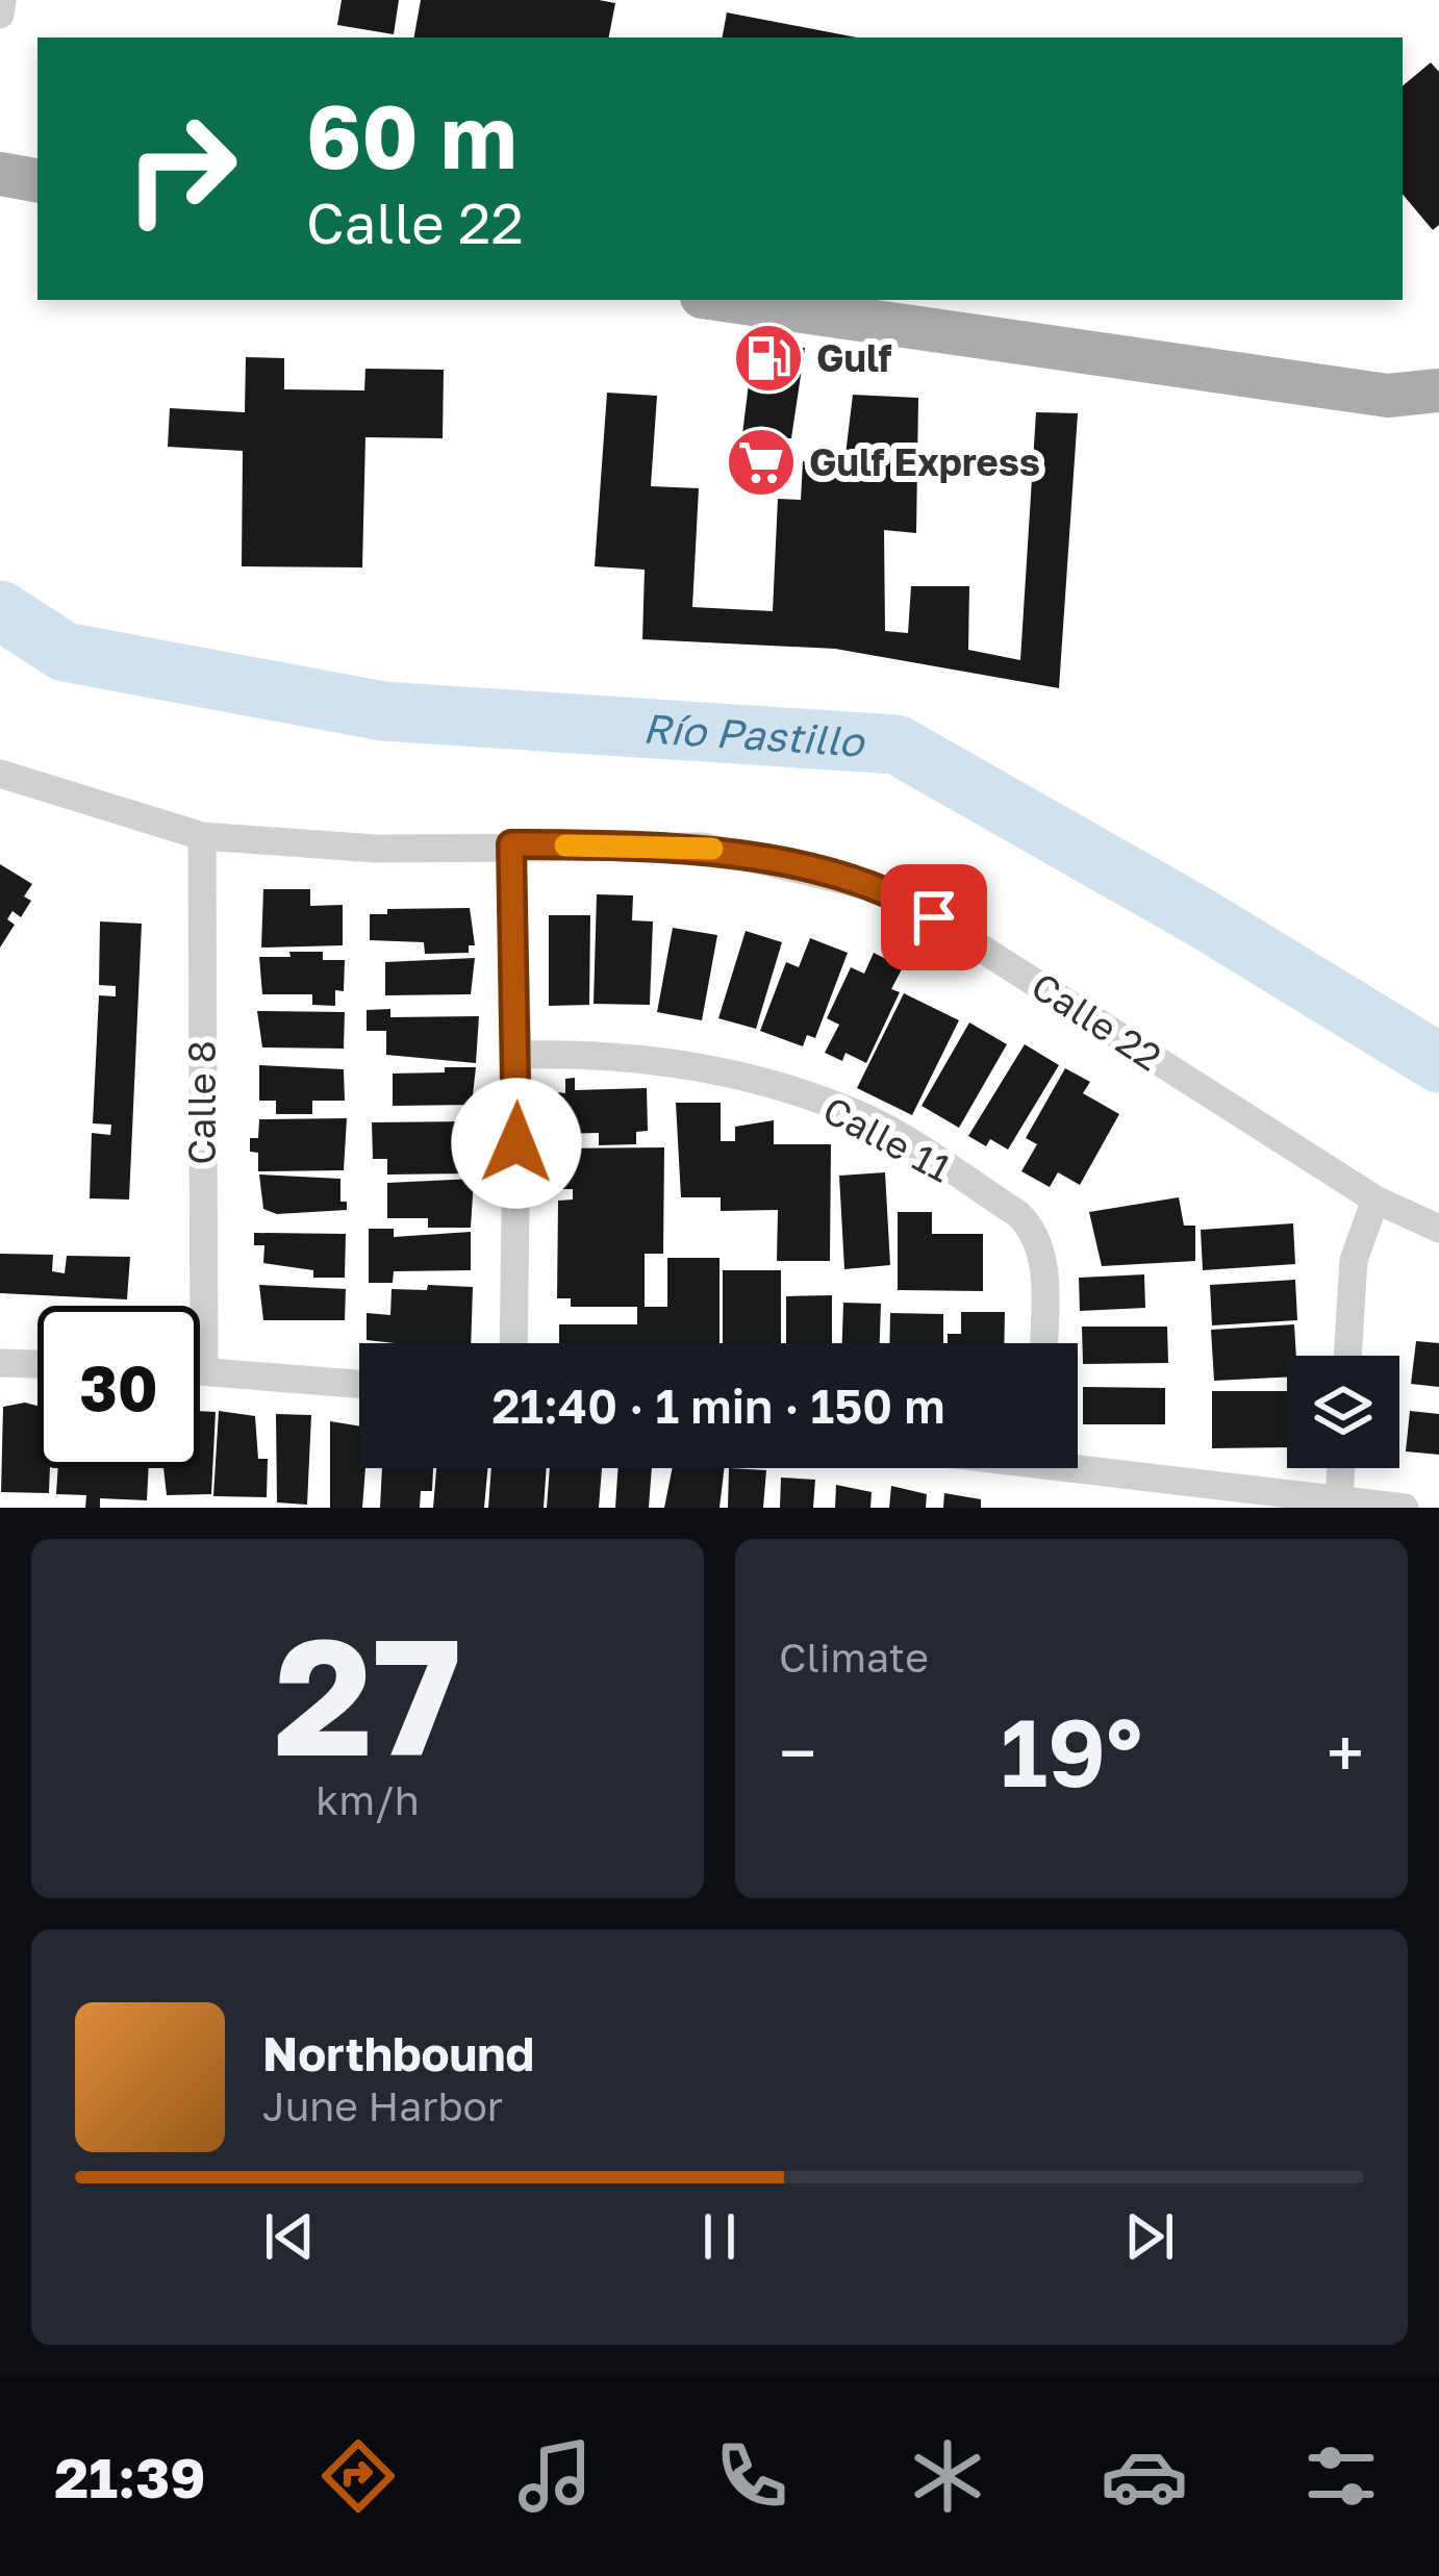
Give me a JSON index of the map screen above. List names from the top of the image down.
{
  "streets": {
    "street": ["Calle 22", "Calle 8", "Calle 11"]
  },
  "crossings": [
    ["Calle 22", "Calle 8"]
  ],
  "water": ["Río Pastillo"],
  "places": {
    "fuel station": ["Gulf"],
    "supermarket": ["Gulf Express"]
  },
  "page": {
    "turn": ["60 m", "Calle 22"],
    "limit": "30",
    "trip": "21:40 · 1 min · 150 m",
    "tile": [
      ["27", "km/h"],
      "Climate"
    ],
    "heat": ["−", "19°", "+"],
    "song": ["Northbound", "June Harbor"],
    "tabs": "21:39"
  }
}
